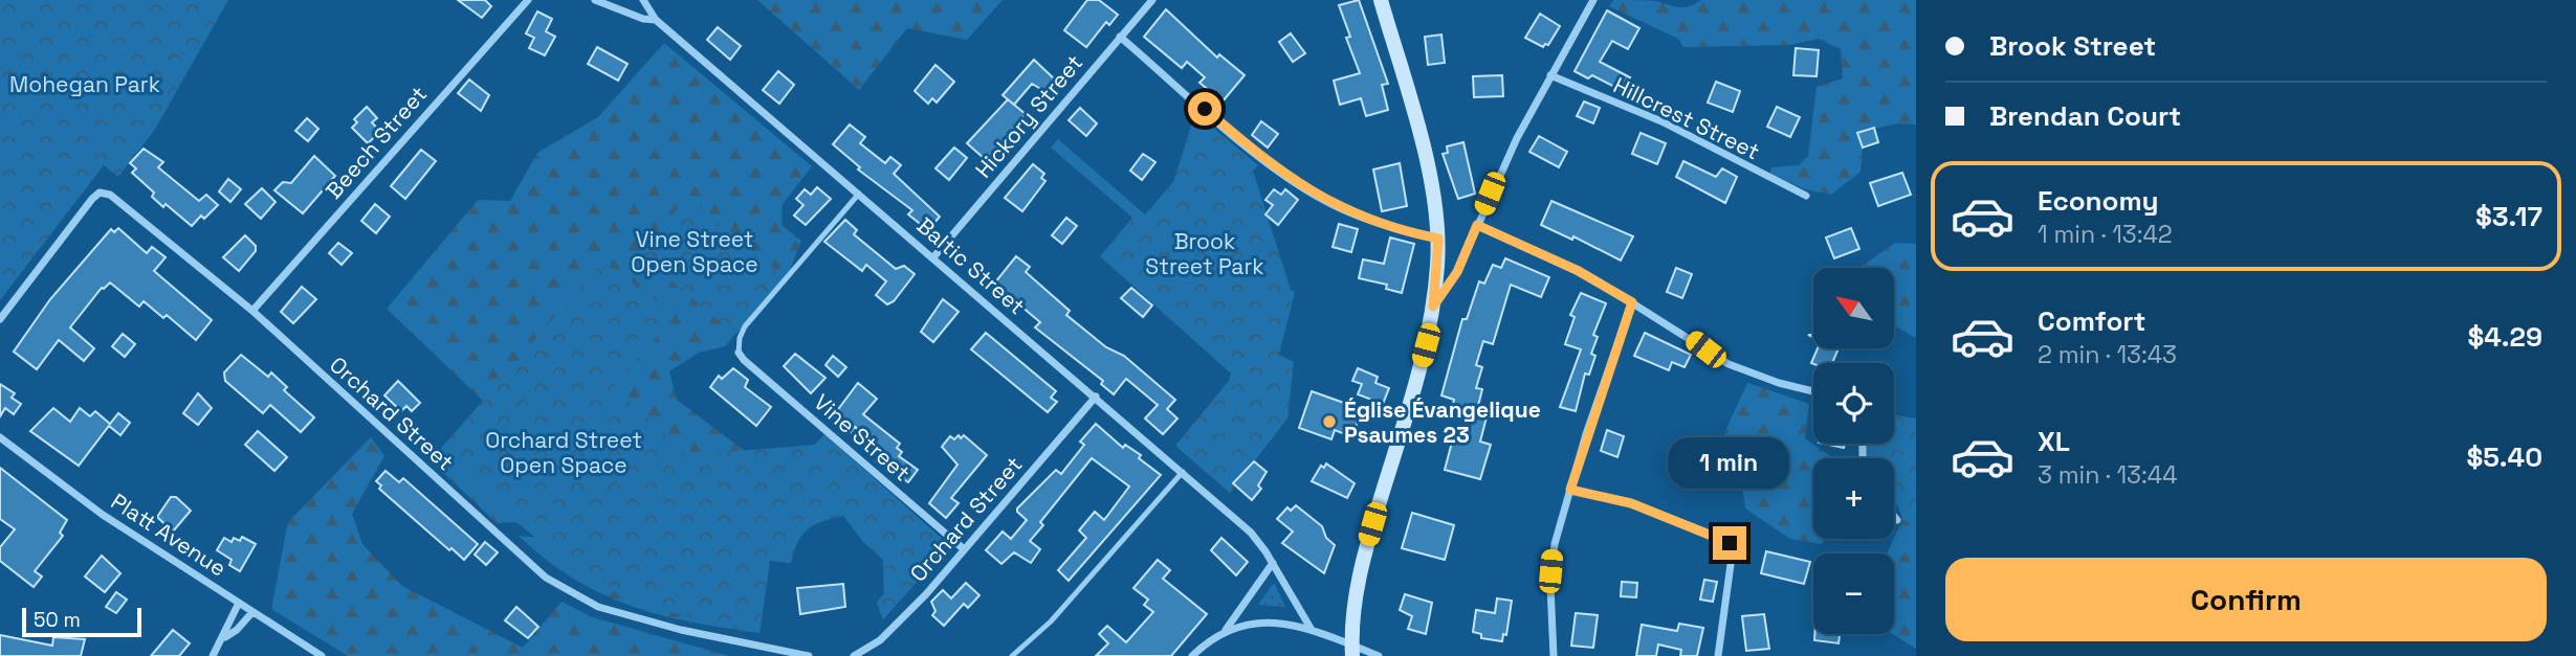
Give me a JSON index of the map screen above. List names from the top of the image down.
{
  "streets": {
    "street": [
      "Hickory Street",
      "Hillcrest Street",
      "Beech Street",
      "Baltic Street",
      "Orchard Street",
      "Vine Street",
      "Platt Avenue"
    ]
  },
  "crossings": [
    ["Hickory Street", "Baltic Street"],
    ["Beech Street", "Orchard Street"],
    ["Baltic Street", "Orchard Street"],
    ["Orchard Street", "Vine Street"]
  ],
  "parks": [
    "Mohegan Park",
    "Vine Street Open Space",
    "Brook Street Park",
    "Orchard Street Open Space"
  ],
  "places": ["Église Évangelique Psaumes 23"],
  "scale_bar": "50 m",
  "north": "top left",
  "page": {
    "banner": ["Brook Street", "Brendan Court"],
    "list": [
      {
        "name": "Economy",
        "note": "1 min · 13:42",
        "value": "$3.17"
      },
      {
        "name": "Comfort",
        "note": "2 min · 13:43",
        "value": "$4.29"
      },
      {
        "name": "XL",
        "note": "3 min · 13:44",
        "value": "$5.40"
      }
    ],
    "map_buttons": ["+", "−"],
    "bubble": "1 min",
    "buttons": "Confirm",
    "scale": "50 m"
  }
}
